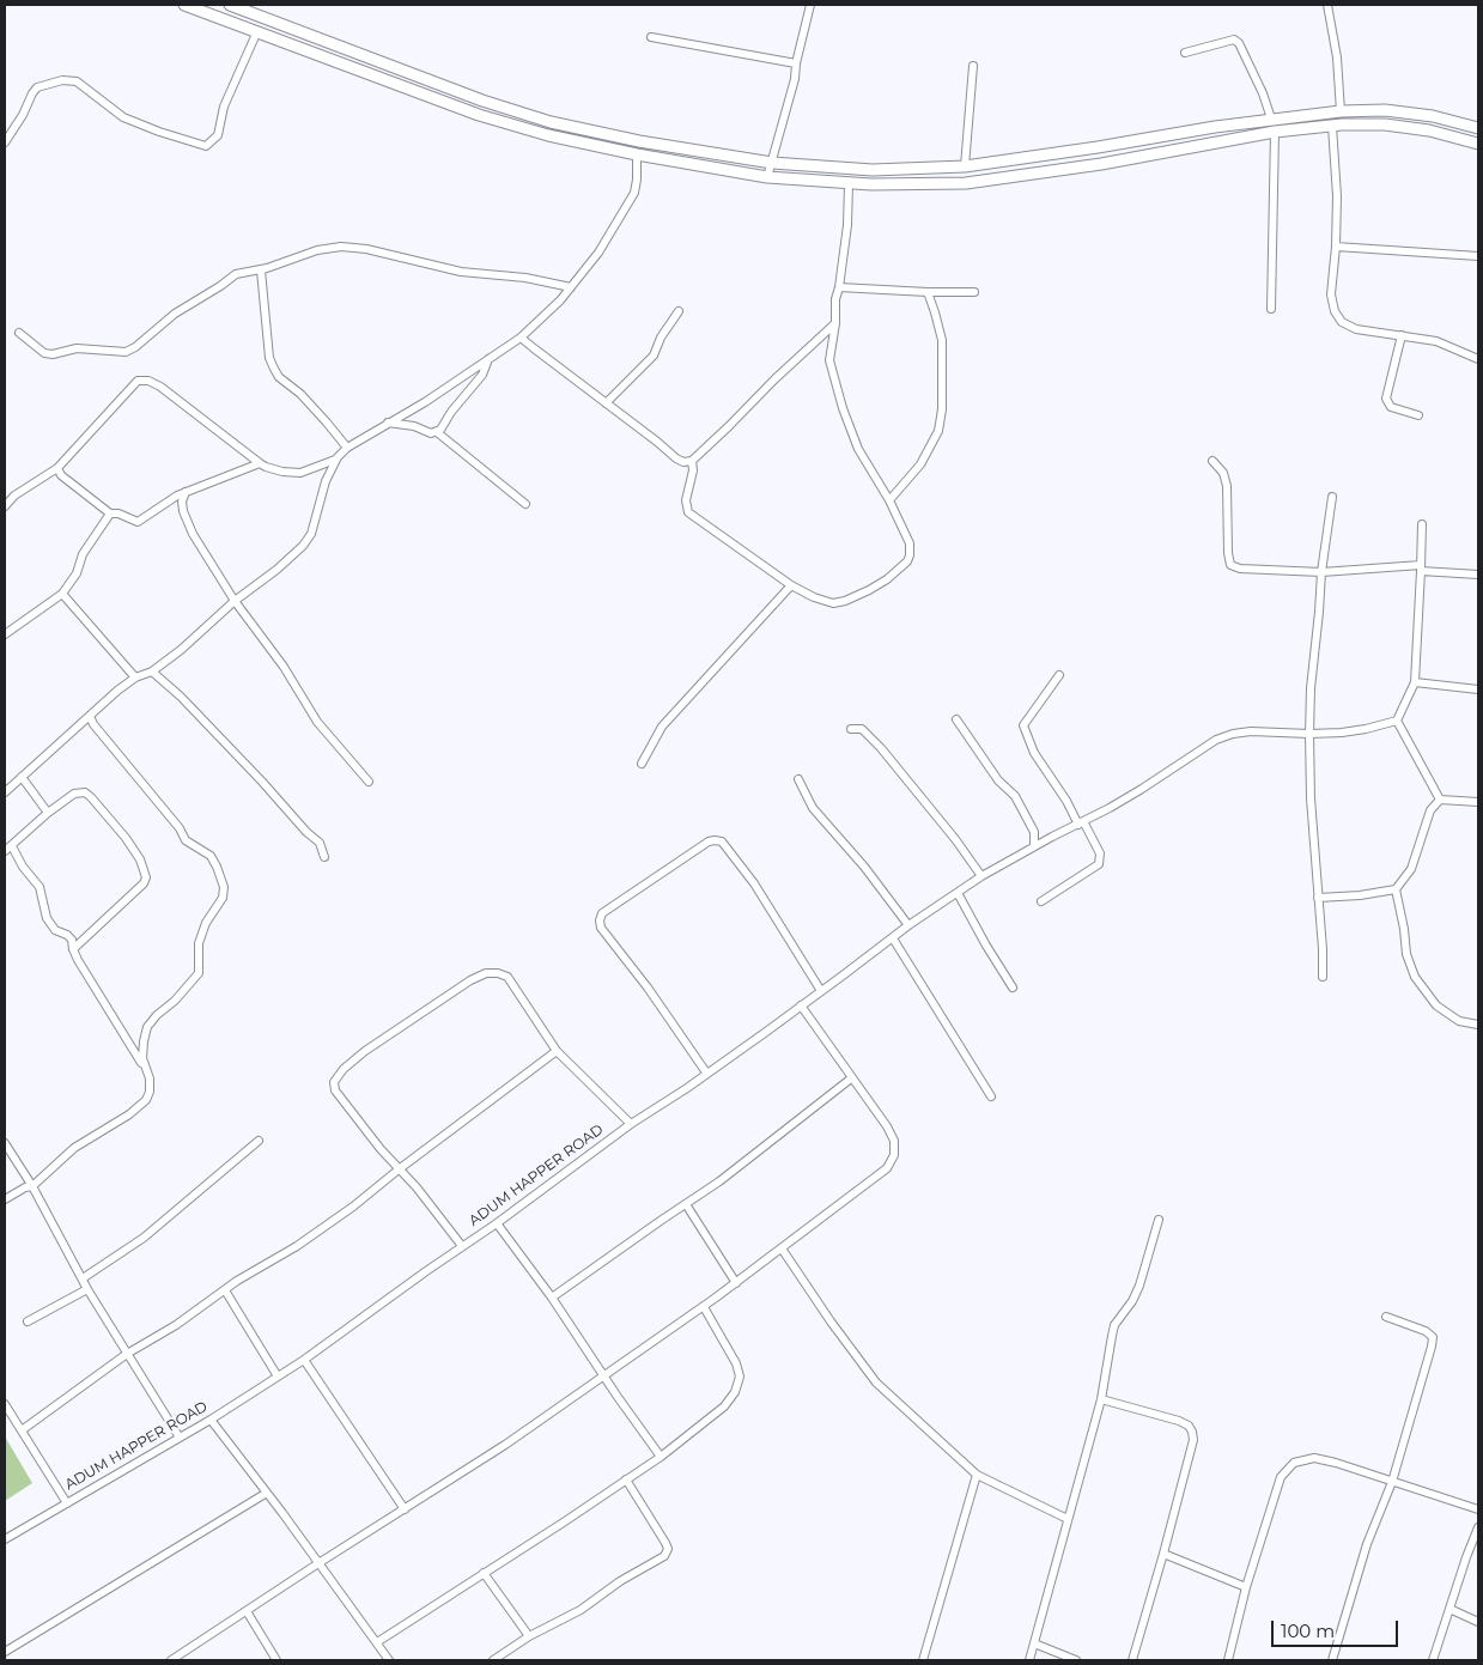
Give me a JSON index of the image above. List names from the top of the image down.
{
  "streets": {
    "street": ["ADUM HAPPER ROAD"]
  },
  "scale_bar": "100 m"
}
